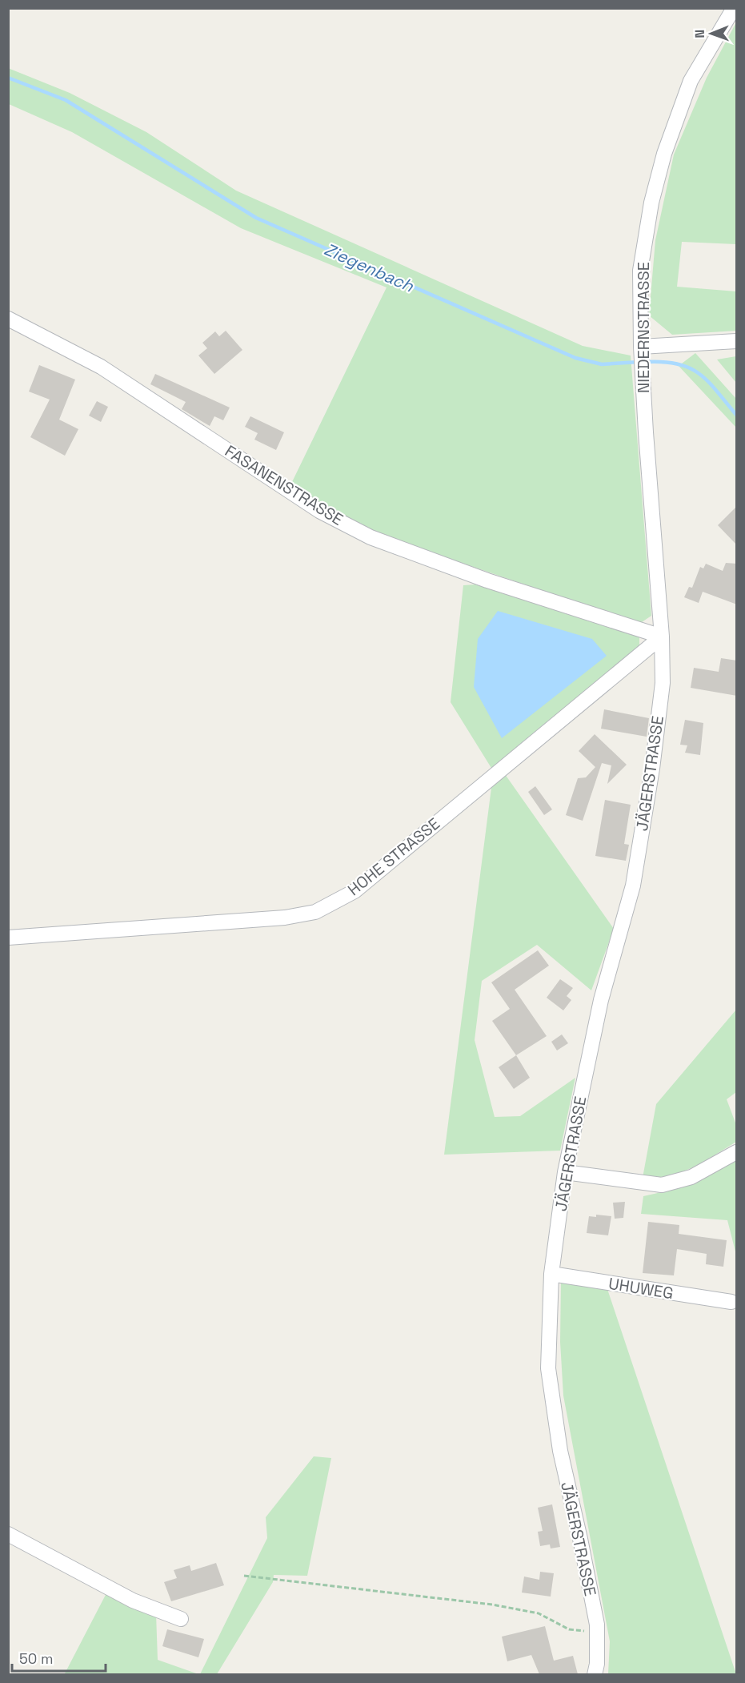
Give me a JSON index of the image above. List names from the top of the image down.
{
  "streets": {
    "street": [
      "NIEDERNSTRASSE",
      "FASANENSTRASSE",
      "JÄGERSTRASSE",
      "HOHE STRASSE",
      "UHUWEG"
    ]
  },
  "crossings": [
    ["NIEDERNSTRASSE", "FASANENSTRASSE"],
    ["NIEDERNSTRASSE", "JÄGERSTRASSE"],
    ["NIEDERNSTRASSE", "HOHE STRASSE"],
    ["FASANENSTRASSE", "JÄGERSTRASSE"],
    ["FASANENSTRASSE", "HOHE STRASSE"],
    ["JÄGERSTRASSE", "HOHE STRASSE"],
    ["JÄGERSTRASSE", "UHUWEG"]
  ],
  "water": ["Ziegenbach"],
  "scale_bar": "50 m",
  "north": "left"
}
